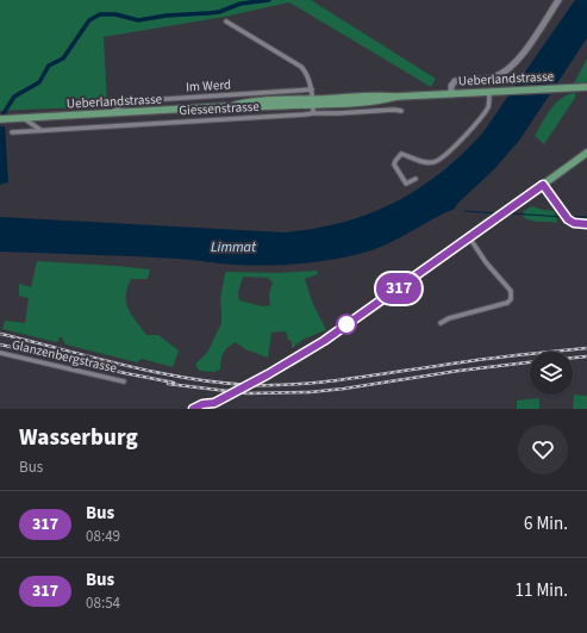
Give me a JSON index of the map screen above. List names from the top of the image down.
{
  "streets": {
    "main road": ["Ueberlandstrasse"],
    "street": ["Im Werd", "Giessenstrasse", "Glanzenbergstrasse"]
  },
  "crossings": [
    ["Ueberlandstrasse", "Im Werd"]
  ],
  "water": ["Limmat"],
  "lines": ["bus line 317"],
  "page": {
    "on_map": "317",
    "heading": ["Wasserburg", "Bus"],
    "list": [
      {
        "mark": "317",
        "name": "Bus",
        "note": "08:49",
        "value": "6 Min."
      },
      {
        "mark": "317",
        "name": "Bus",
        "note": "08:54",
        "value": "11 Min."
      }
    ]
  }
}
